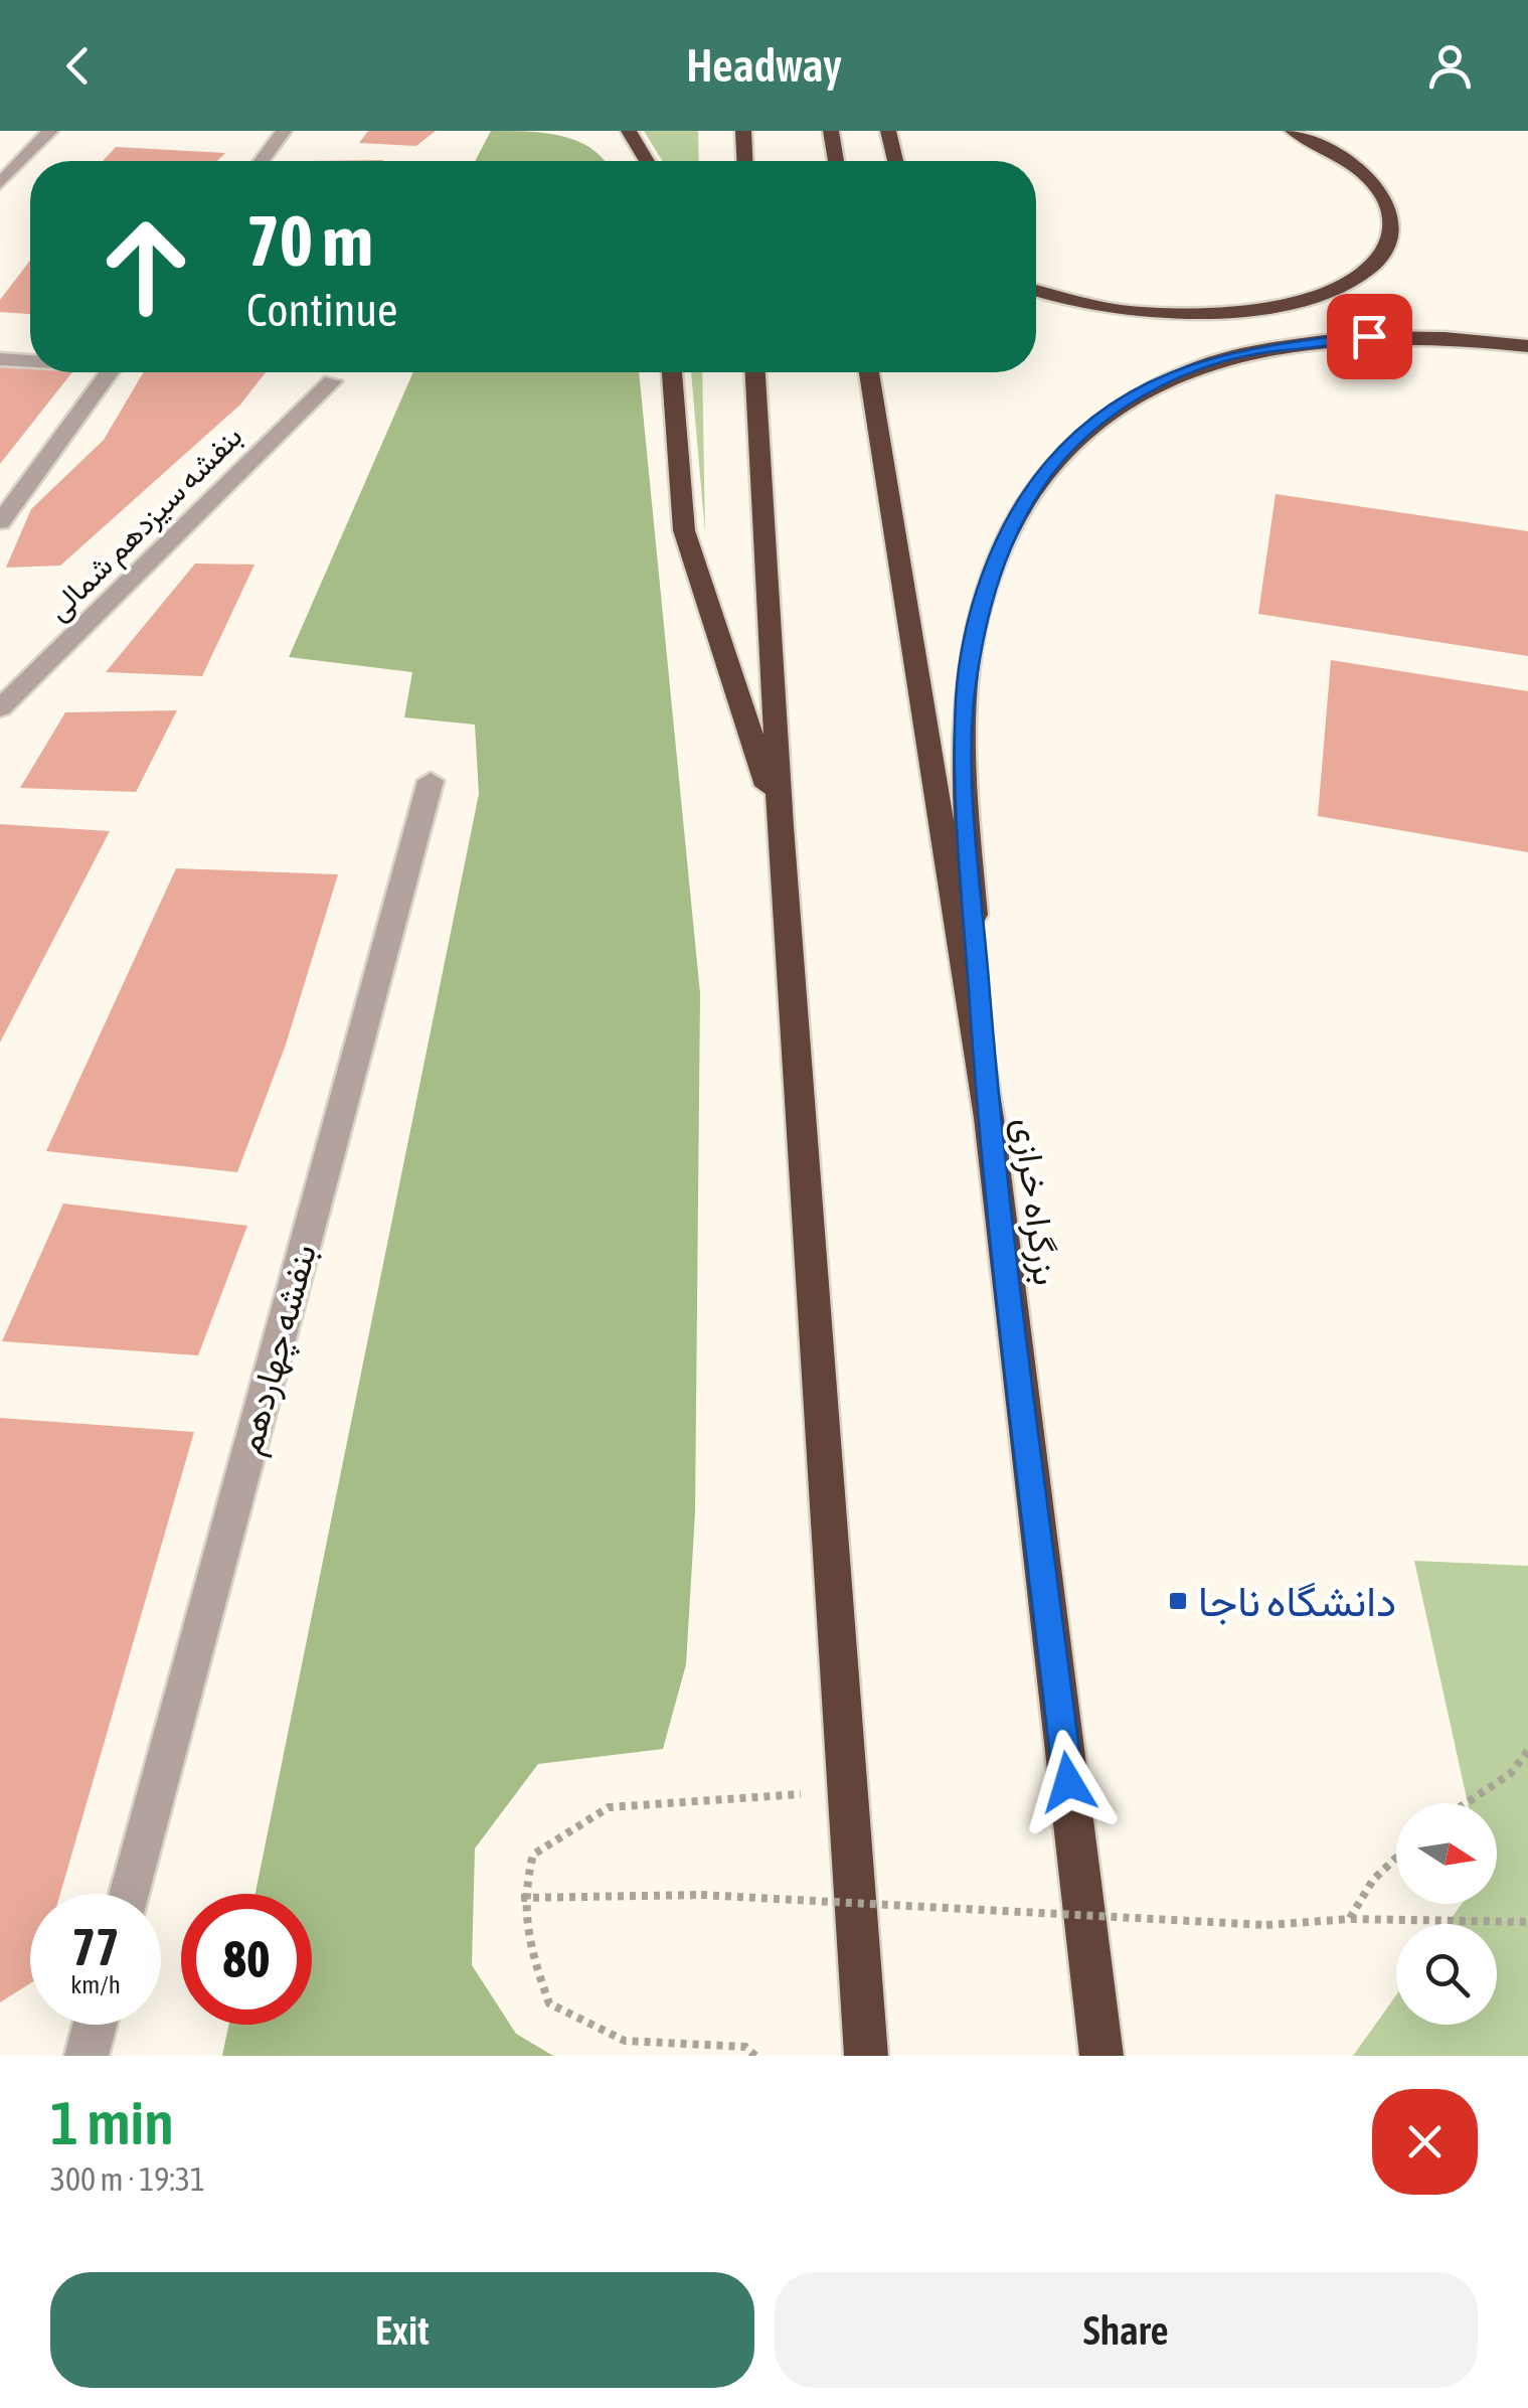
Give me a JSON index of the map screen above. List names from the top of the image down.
{
  "streets": {
    "highway": ["بزرگراه خرازی"],
    "street": ["بنفشه سیزدهم شمالی", "بنفشه چهاردهم"]
  },
  "places": {
    "transit": ["دانشگاه ناجا"]
  },
  "north": "right",
  "page": {
    "header": "Headway",
    "turn": ["70 m", "Continue"],
    "speed": "77 km/h",
    "limit": "80",
    "heading": ["1 min", "300 m · 19:31"],
    "buttons": ["Exit", "Share"]
  }
}
